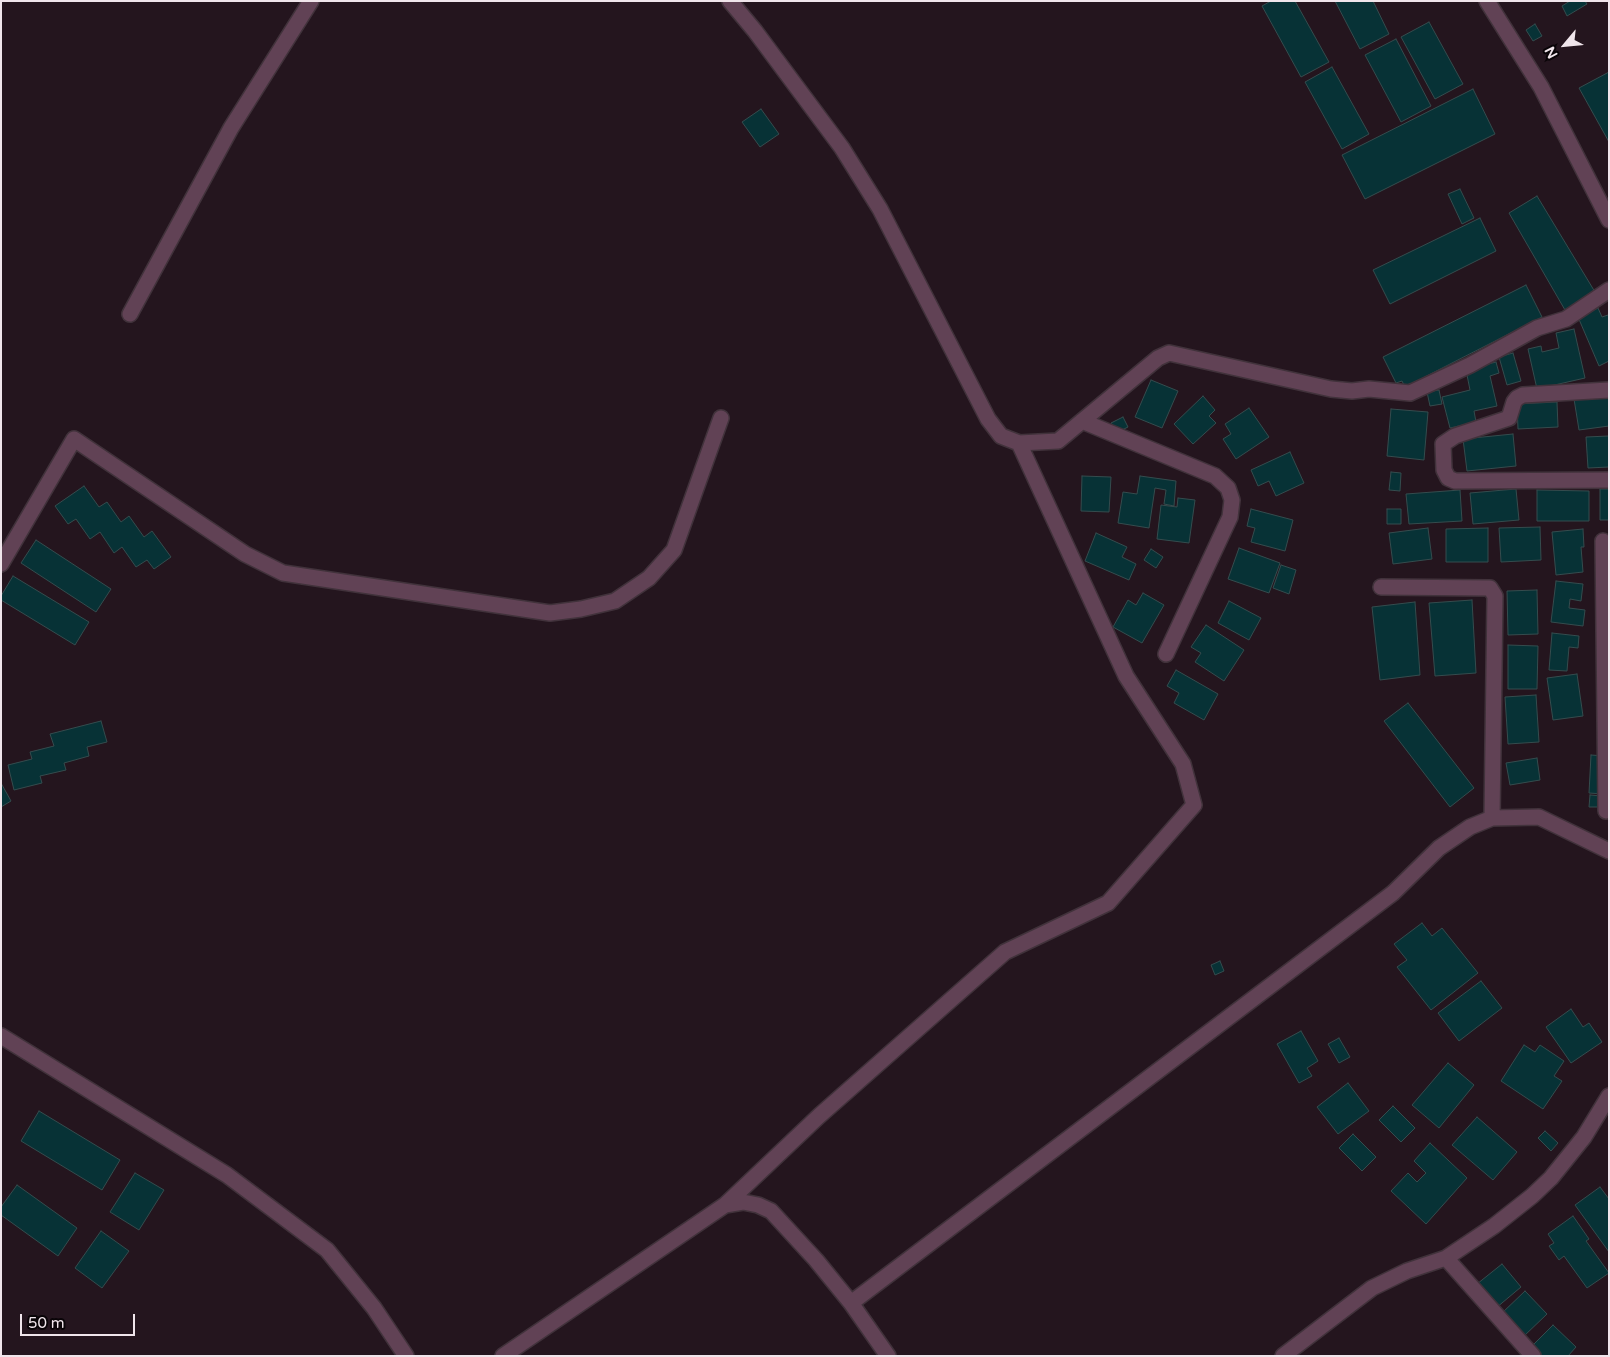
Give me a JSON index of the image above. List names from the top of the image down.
{
  "scale_bar": "50 m",
  "north": "bottom left"
}
